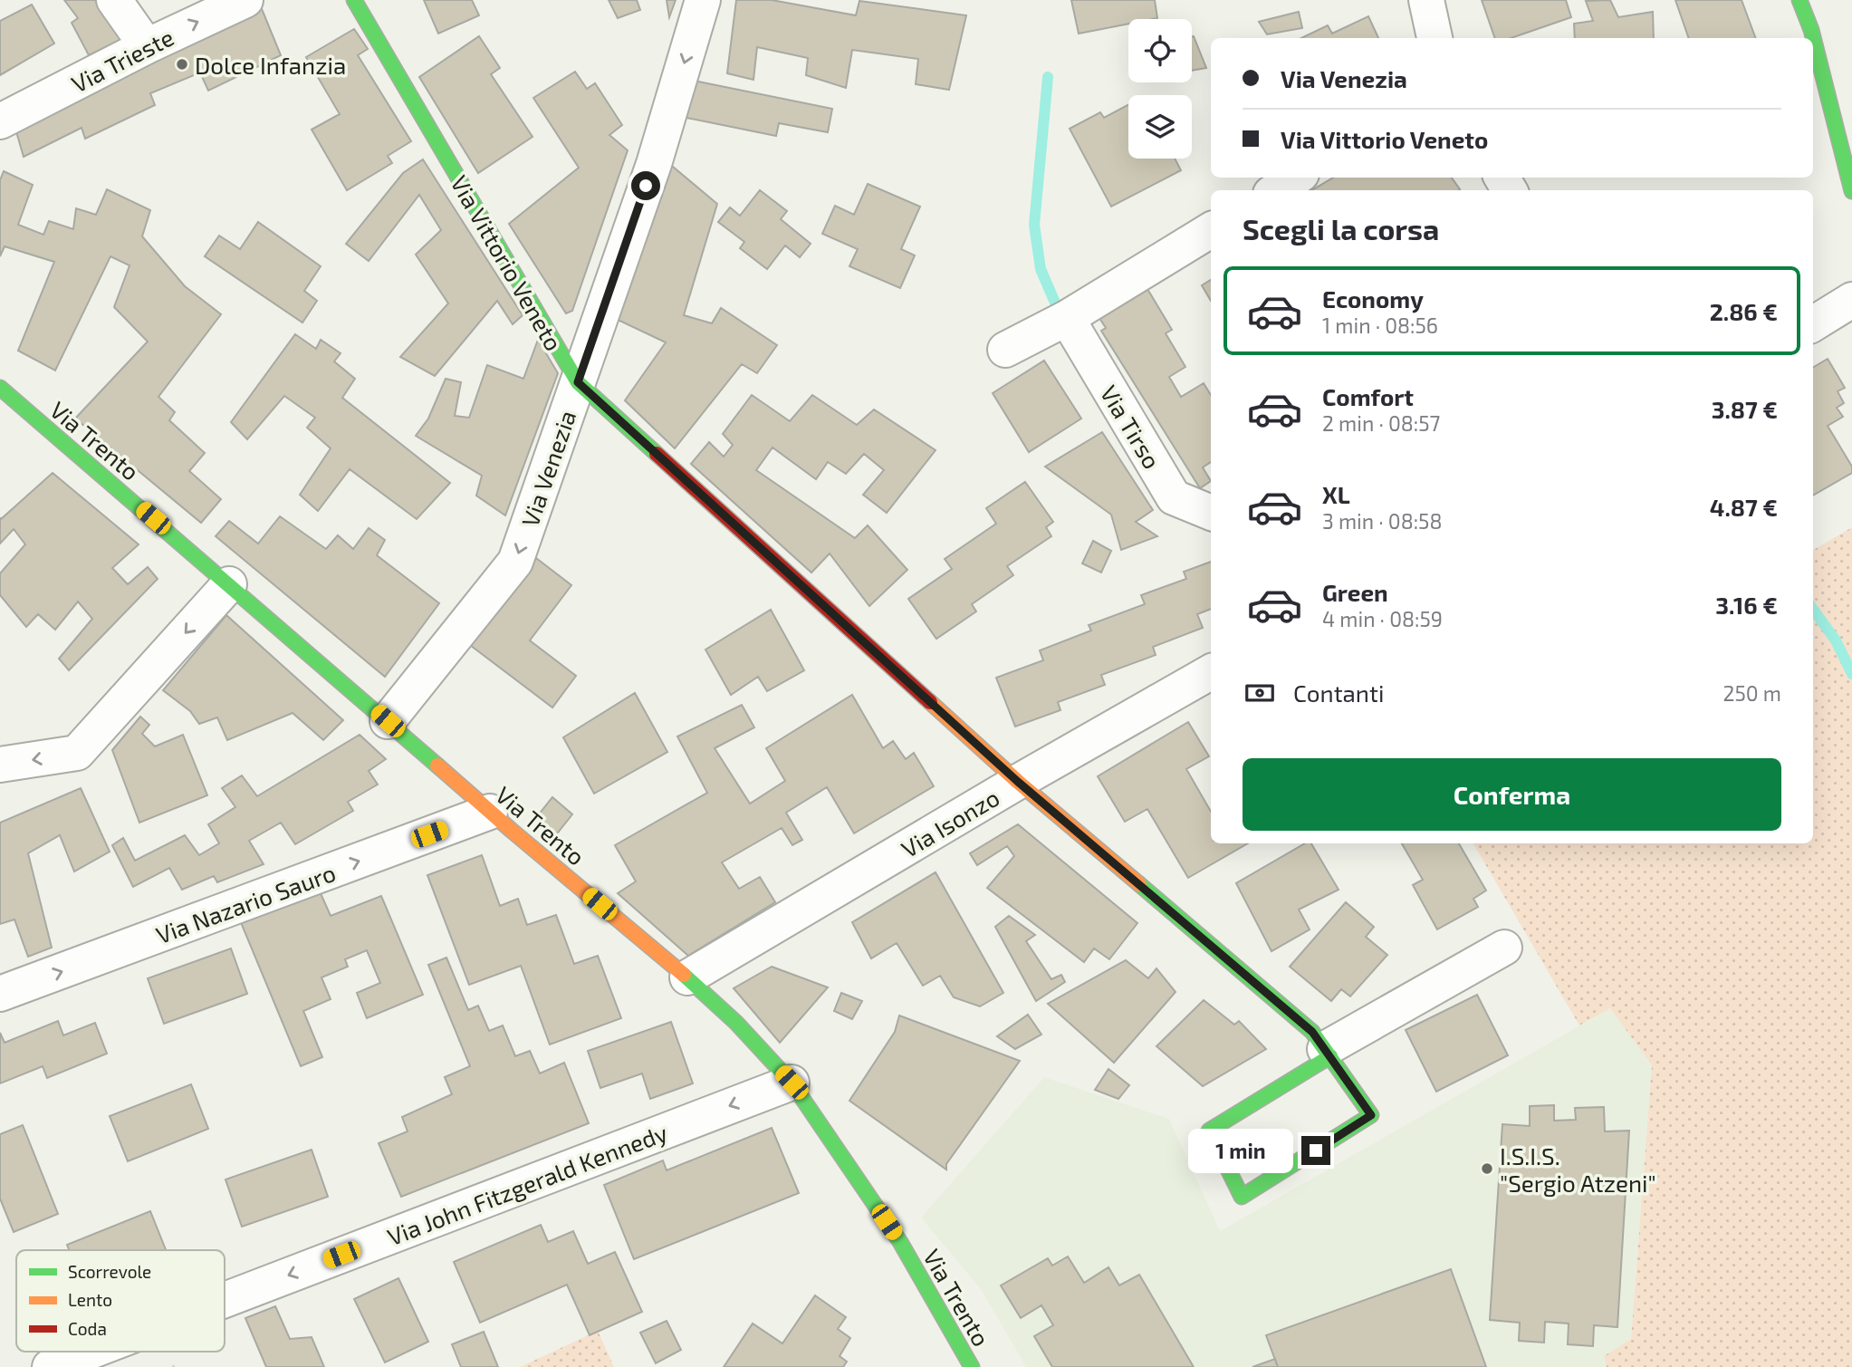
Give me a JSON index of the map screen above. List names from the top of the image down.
{
  "streets": {
    "street": [
      "Via Trieste",
      "Via Vittorio Veneto",
      "Via Tirso",
      "Via Trento",
      "Via Venezia",
      "Via Isonzo",
      "Via Nazario Sauro",
      "Via John Fitzgerald Kennedy"
    ]
  },
  "crossings": [
    ["Via Vittorio Veneto", "Via Venezia"],
    ["Via Vittorio Veneto", "Via Isonzo"],
    ["Via Trento", "Via Venezia"],
    ["Via Trento", "Via Isonzo"],
    ["Via Trento", "Via Nazario Sauro"],
    ["Via Trento", "Via John Fitzgerald Kennedy"]
  ],
  "one_way": ["Via Trieste", "Via Venezia", "Via John Fitzgerald Kennedy"],
  "places": ["Dolce Infanzia", "I.S.I.S. \"Sergio Atzeni\""],
  "legend": ["Scorrevole", "Lento", "Coda"],
  "page": {
    "banner": ["Via Venezia", "Via Vittorio Veneto"],
    "heading": "Scegli la corsa",
    "list": [
      {
        "name": "Economy",
        "note": "1 min · 08:56",
        "value": "2.86 €"
      },
      {
        "name": "Comfort",
        "note": "2 min · 08:57",
        "value": "3.87 €"
      },
      {
        "name": "XL",
        "note": "3 min · 08:58",
        "value": "4.87 €"
      },
      {
        "name": "Green",
        "note": "4 min · 08:59",
        "value": "3.16 €"
      }
    ],
    "pay": ["Contanti", "250 m"],
    "buttons": "Conferma",
    "bubble": "1 min"
  }
}
